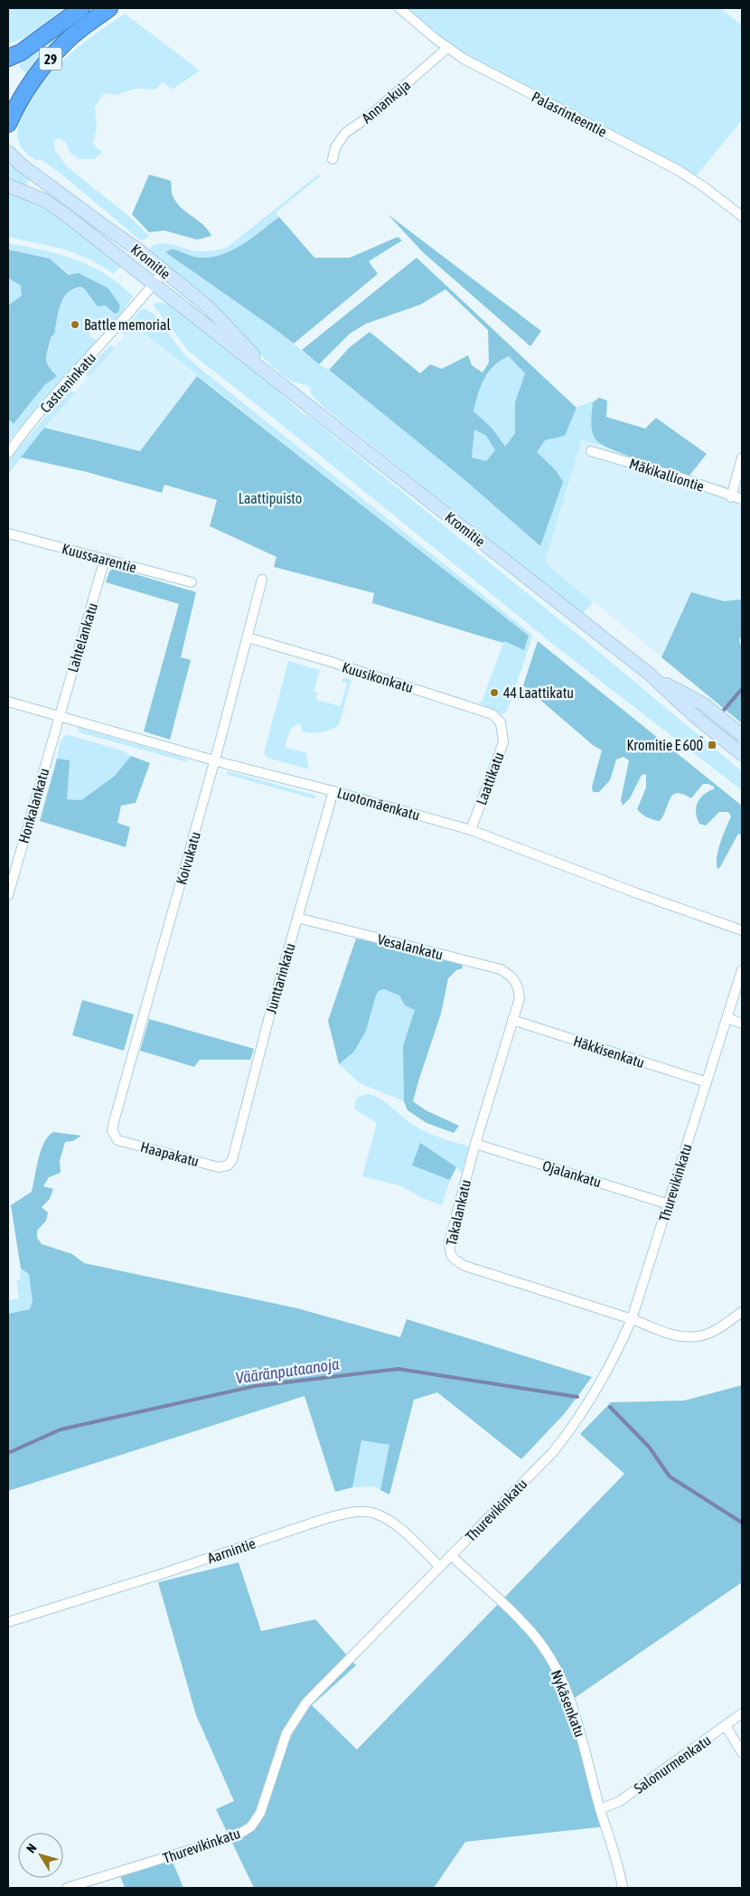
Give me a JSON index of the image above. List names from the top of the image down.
{
  "streets": {
    "highway": ["29"],
    "main road": ["Kromitie"],
    "street": [
      "Annankuja",
      "Palasrinteentie",
      "Castreninkatu",
      "Mäkikalliontie",
      "Kuussaarentie",
      "Lahtelankatu",
      "Kuusikonkatu",
      "Laattikatu",
      "Luotomäenkatu",
      "Honkalankatu",
      "Koivukatu",
      "Vesalankatu",
      "Junttarinkatu",
      "Häkkisenkatu",
      "Haapakatu",
      "Ojalankatu",
      "Thurevikinkatu",
      "Takalankatu",
      "Aarnintie",
      "Nykäsenkatu",
      "Salonurmenkatu"
    ]
  },
  "crossings": [
    ["Annankuja", "Palasrinteentie"],
    ["Kromitie", "Castreninkatu"],
    ["Kuussaarentie", "Lahtelankatu"],
    ["Lahtelankatu", "Luotomäenkatu"],
    ["Lahtelankatu", "Honkalankatu"],
    ["Kuusikonkatu", "Laattikatu"],
    ["Kuusikonkatu", "Koivukatu"],
    ["Laattikatu", "Luotomäenkatu"],
    ["Luotomäenkatu", "Honkalankatu"],
    ["Luotomäenkatu", "Koivukatu"],
    ["Luotomäenkatu", "Junttarinkatu"],
    ["Koivukatu", "Haapakatu"],
    ["Vesalankatu", "Junttarinkatu"],
    ["Vesalankatu", "Takalankatu"],
    ["Junttarinkatu", "Haapakatu"],
    ["Häkkisenkatu", "Thurevikinkatu"],
    ["Häkkisenkatu", "Takalankatu"],
    ["Ojalankatu", "Thurevikinkatu"],
    ["Ojalankatu", "Takalankatu"],
    ["Thurevikinkatu", "Takalankatu"],
    ["Thurevikinkatu", "Aarnintie"],
    ["Thurevikinkatu", "Nykäsenkatu"],
    ["Nykäsenkatu", "Salonurmenkatu"]
  ],
  "water": ["Vääränputaanoja"],
  "parks": ["Laattipuisto"],
  "places": {
    "other": ["Battle memorial", "44 Laattikatu"],
    "transit": ["Kromitie E 600"]
  },
  "north": "top left"
}
